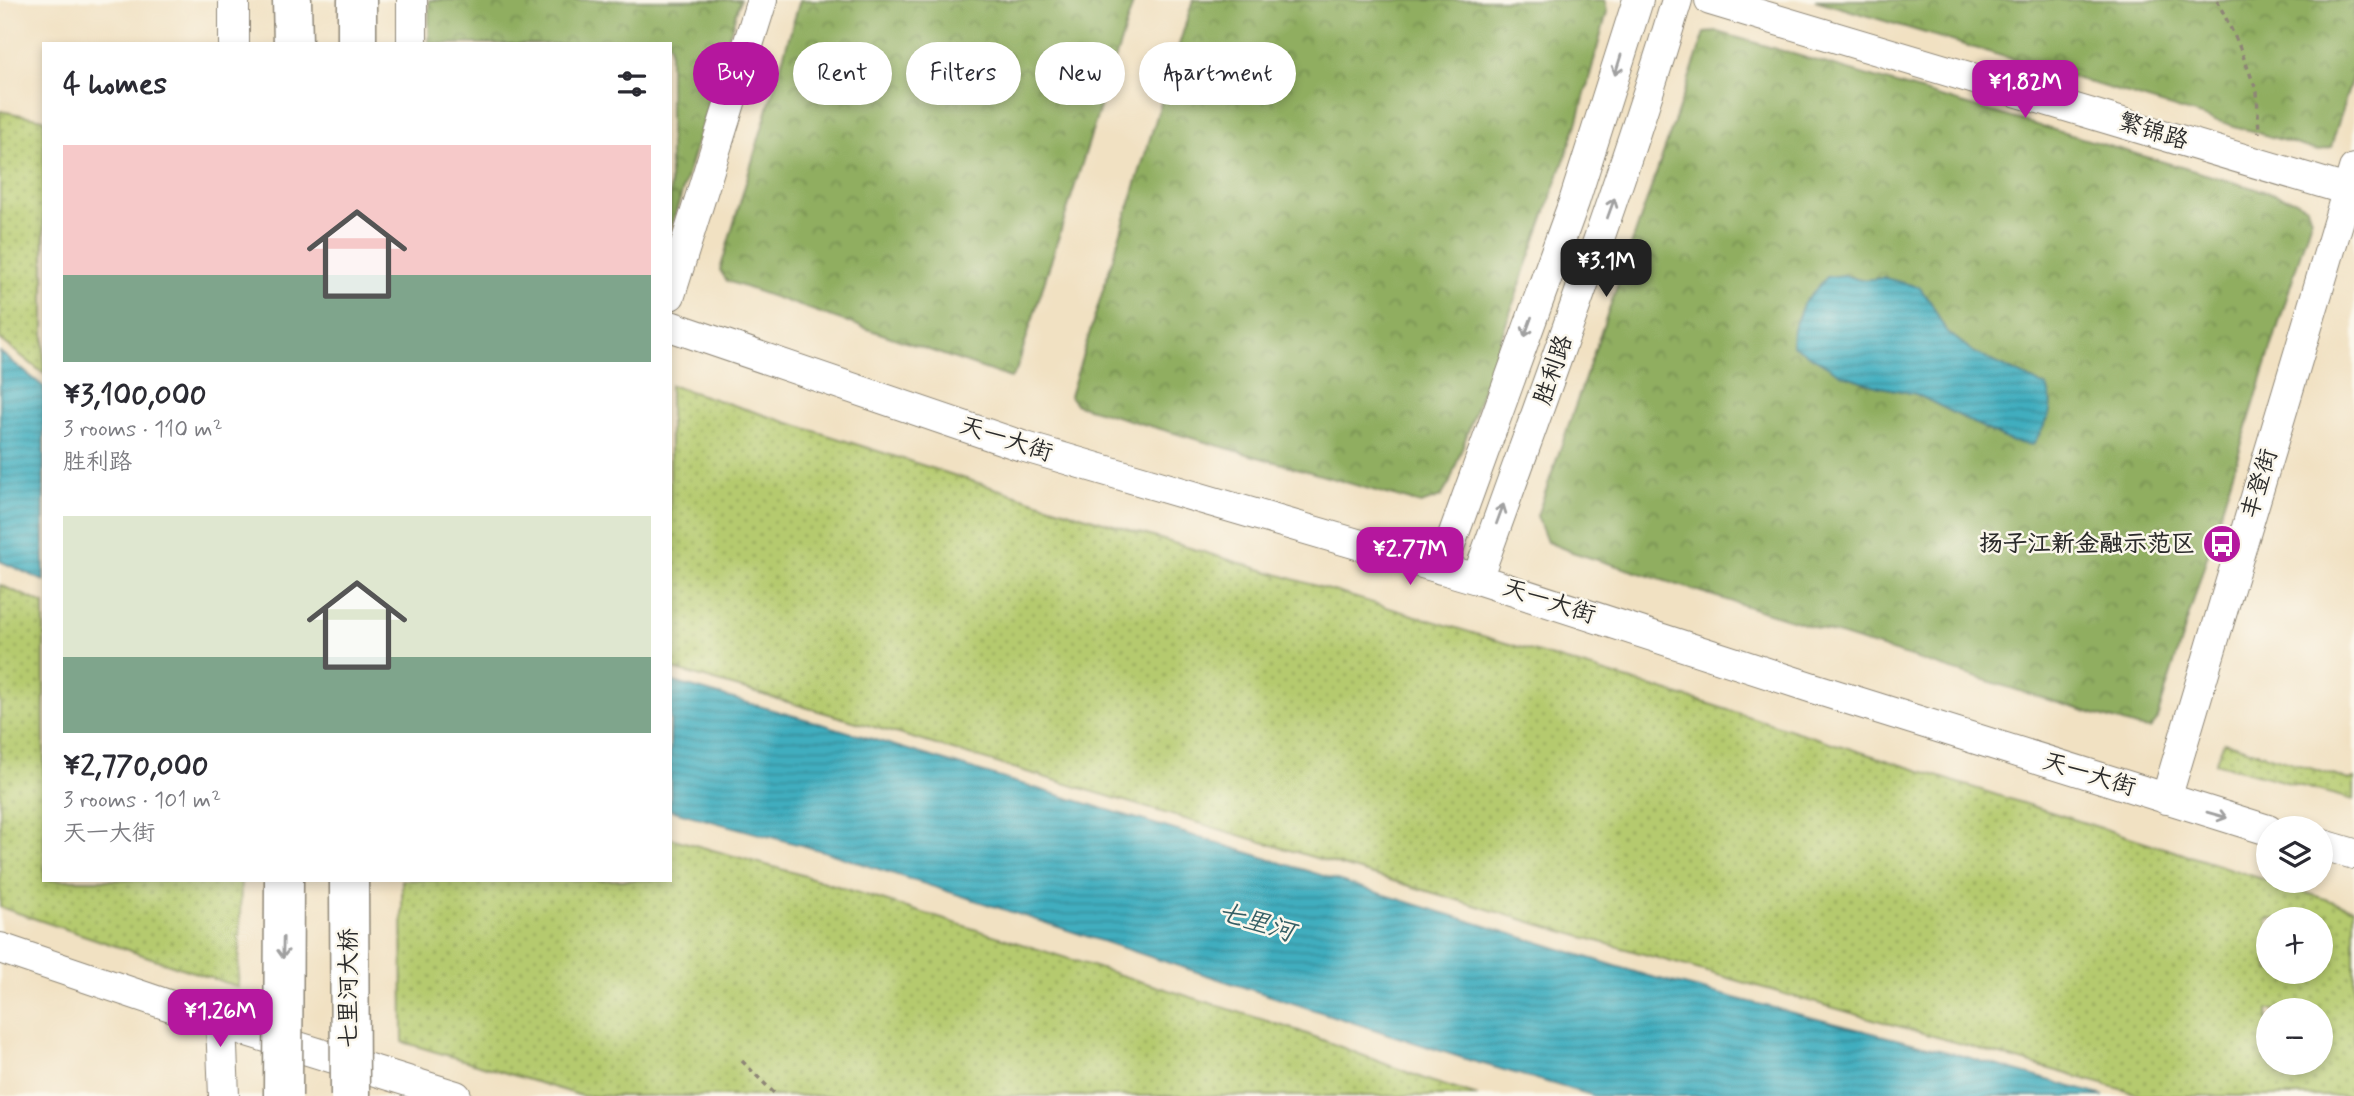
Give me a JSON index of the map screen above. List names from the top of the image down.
{
  "streets": {
    "highway": ["七里河大桥"],
    "street": [
      "繁锦路",
      "胜利路",
      "天一大街",
      "丰登街"
    ]
  },
  "crossings": [
    ["繁锦路", "丰登街"],
    ["胜利路", "天一大街"],
    ["天一大街", "丰登街"]
  ],
  "water": ["七里河"],
  "places": {
    "bus stop": ["扬子江新金融示范区"]
  },
  "page": {
    "chip": [
      "Buy",
      "Rent",
      "Filters",
      "New",
      "Apartment"
    ],
    "heading": "4 homes",
    "price": [
      "¥1.82M",
      "¥3.1M",
      "¥2.77M",
      "¥1.26M"
    ],
    "list": [
      {
        "name": "¥3,100,000",
        "note": "3 rooms · 110 m² · 胜利路"
      },
      {
        "name": "¥2,770,000",
        "note": "3 rooms · 101 m² · 天一大街"
      }
    ],
    "map_buttons": ["+", "−"]
  }
}
